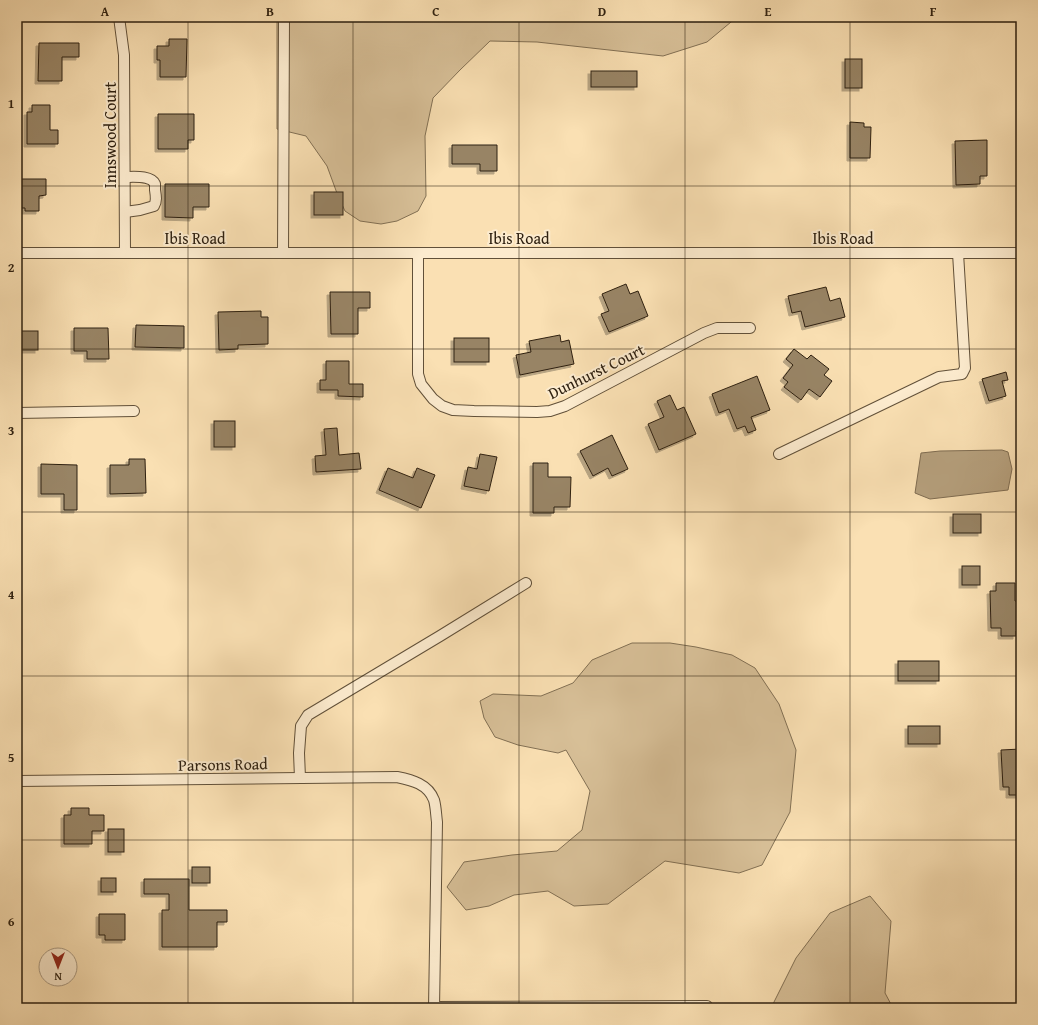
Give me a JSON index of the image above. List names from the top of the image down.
{
  "streets": {
    "street": [
      "Innswood Court",
      "Ibis Road",
      "Dunhurst Court",
      "Parsons Road"
    ]
  },
  "crossings": [
    ["Innswood Court", "Ibis Road"],
    ["Ibis Road", "Dunhurst Court"]
  ],
  "north": "bottom",
  "grid": {
    "columns": [
      "A",
      "B",
      "C",
      "D",
      "E",
      "F"
    ],
    "rows": [
      "1",
      "2",
      "3",
      "4",
      "5",
      "6"
    ]
  }
}
